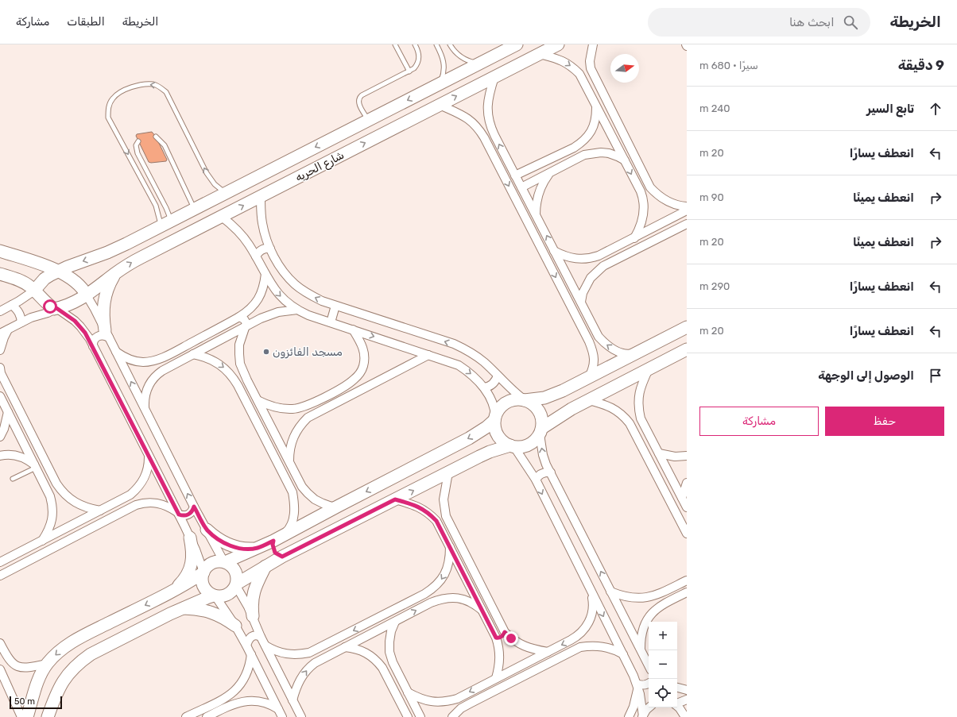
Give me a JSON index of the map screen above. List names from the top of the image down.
{
  "streets": {
    "street": ["شارع الحريه"]
  },
  "places": ["مسجد الفائزون"],
  "scale_bar": "50 m",
  "north": "right",
  "page": {
    "header": "الخريطة",
    "search": "ابحث هنا",
    "nav": ["الخريطة", "الطبقات", "مشاركة"],
    "heading": ["9 دقيقة", "سيرًا · 680 m"],
    "list": [
      ["تابع السير", "240 m"],
      ["انعطف يسارًا", "20 m"],
      ["انعطف يمينًا", "90 m"],
      ["انعطف يمينًا", "20 m"],
      ["انعطف يسارًا", "290 m"],
      ["انعطف يسارًا", "20 m"],
      "الوصول إلى الوجهة"
    ],
    "buttons": ["حفظ", "مشاركة"],
    "map_buttons": ["+", "−"],
    "scale": "50 m"
  }
}
